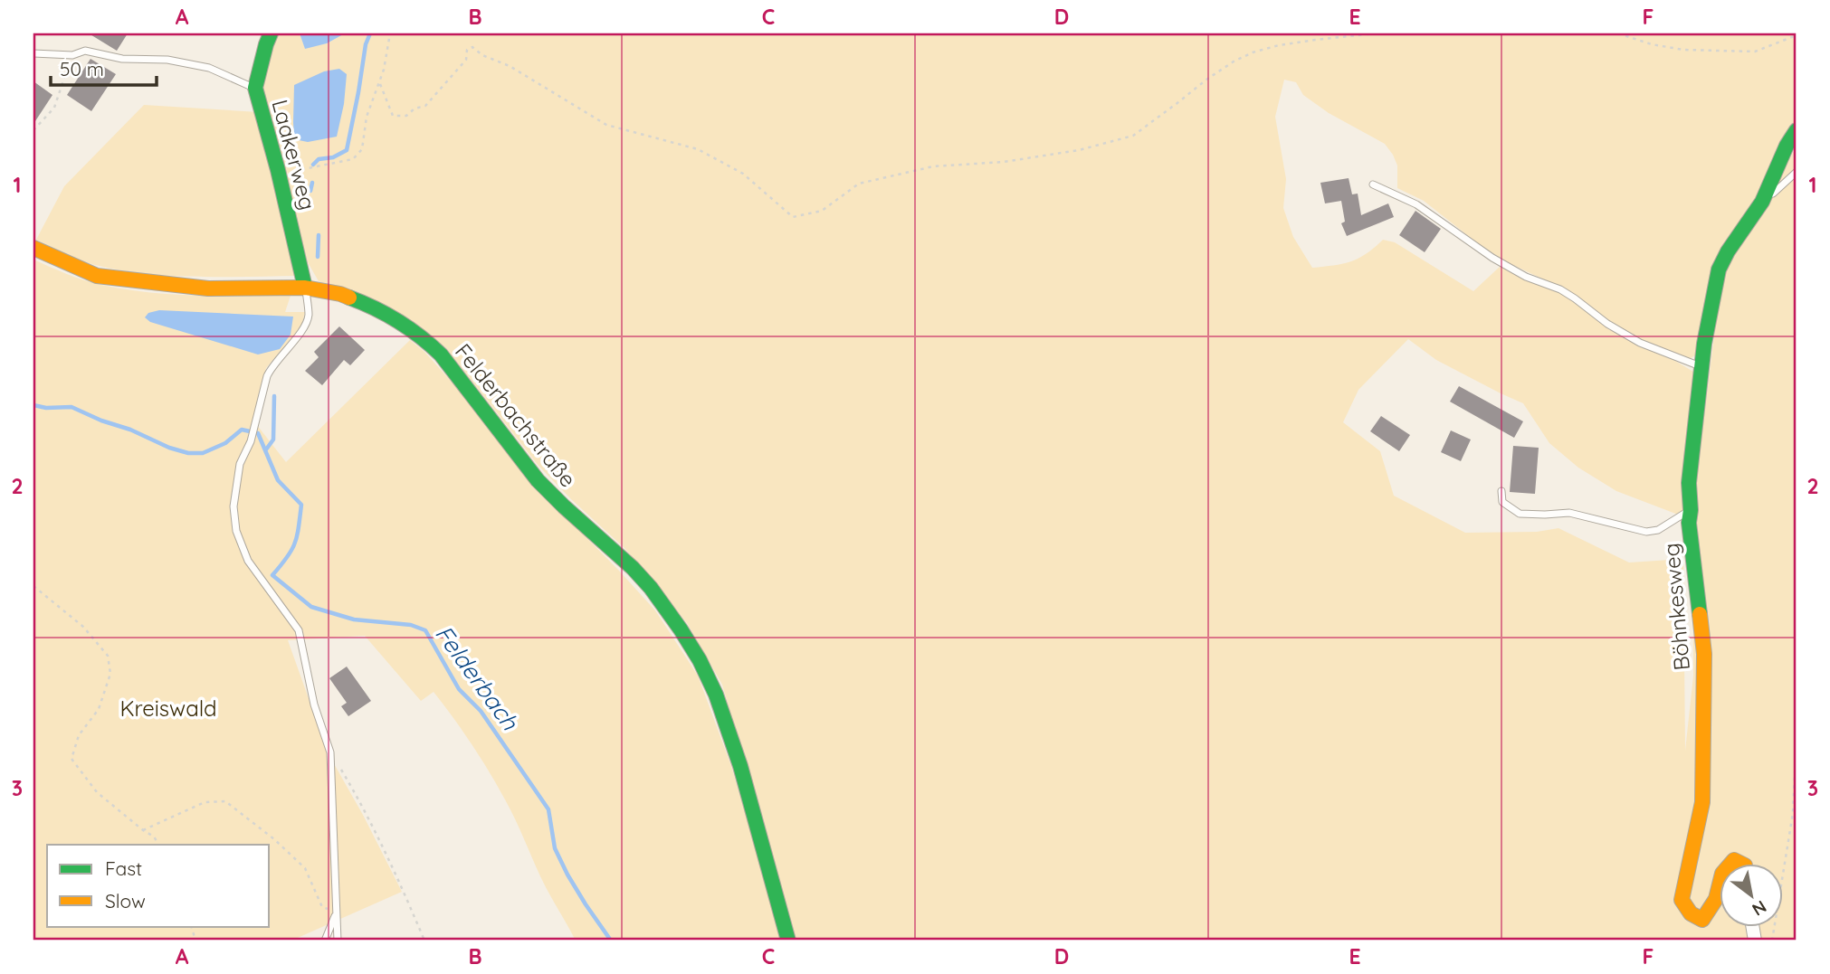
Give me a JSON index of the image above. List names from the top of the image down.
{
  "streets": {
    "street": ["Laakerweg", "Felderbachstraße", "Böhnkesweg"]
  },
  "crossings": [
    ["Laakerweg", "Felderbachstraße"]
  ],
  "water": ["Felderbach"],
  "parks": ["Kreiswald"],
  "legend": ["Fast", "Slow"],
  "scale_bar": "50 m",
  "north": "bottom right",
  "grid": {
    "columns": [
      "A",
      "B",
      "C",
      "D",
      "E",
      "F"
    ],
    "rows": ["1", "2", "3"]
  }
}
